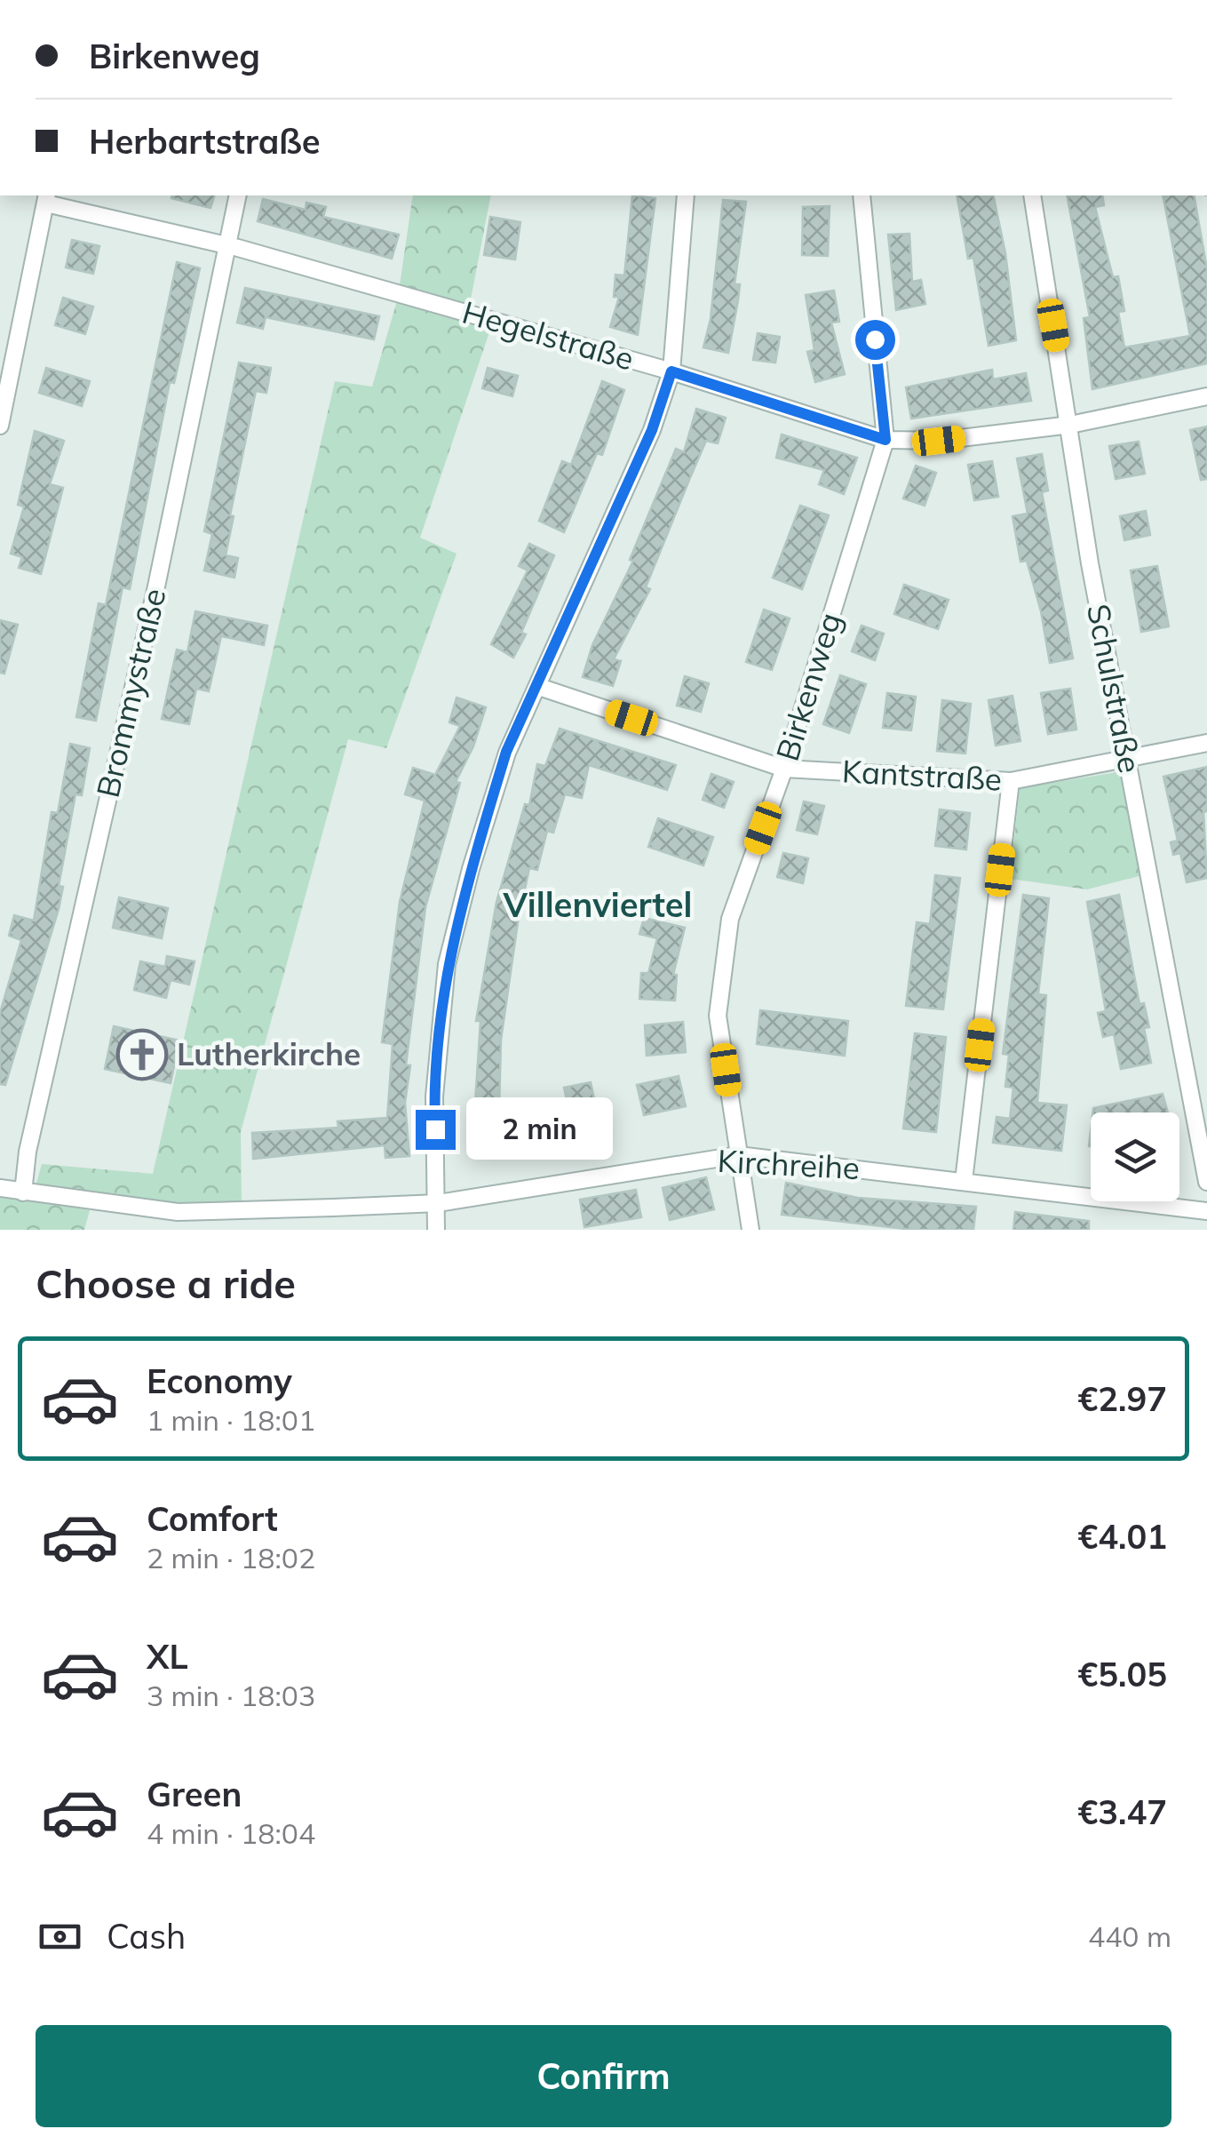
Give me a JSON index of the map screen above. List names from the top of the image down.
{
  "streets": {
    "street": [
      "Hegelstraße",
      "Birkenweg",
      "Schulstraße",
      "Brommystraße",
      "Kantstraße",
      "Kirchreihe"
    ]
  },
  "crossings": [
    ["Hegelstraße", "Birkenweg"],
    ["Hegelstraße", "Schulstraße"],
    ["Hegelstraße", "Brommystraße"],
    ["Birkenweg", "Kantstraße"],
    ["Birkenweg", "Kirchreihe"],
    ["Schulstraße", "Kantstraße"],
    ["Brommystraße", "Kirchreihe"]
  ],
  "districts": ["Villenviertel"],
  "places": {
    "church": ["Lutherkirche"]
  },
  "page": {
    "banner": ["Birkenweg", "Herbartstraße"],
    "bubble": "2 min",
    "heading": "Choose a ride",
    "list": [
      {
        "name": "Economy",
        "note": "1 min · 18:01",
        "value": "€2.97"
      },
      {
        "name": "Comfort",
        "note": "2 min · 18:02",
        "value": "€4.01"
      },
      {
        "name": "XL",
        "note": "3 min · 18:03",
        "value": "€5.05"
      },
      {
        "name": "Green",
        "note": "4 min · 18:04",
        "value": "€3.47"
      }
    ],
    "pay": ["Cash", "440 m"],
    "buttons": "Confirm"
  }
}
